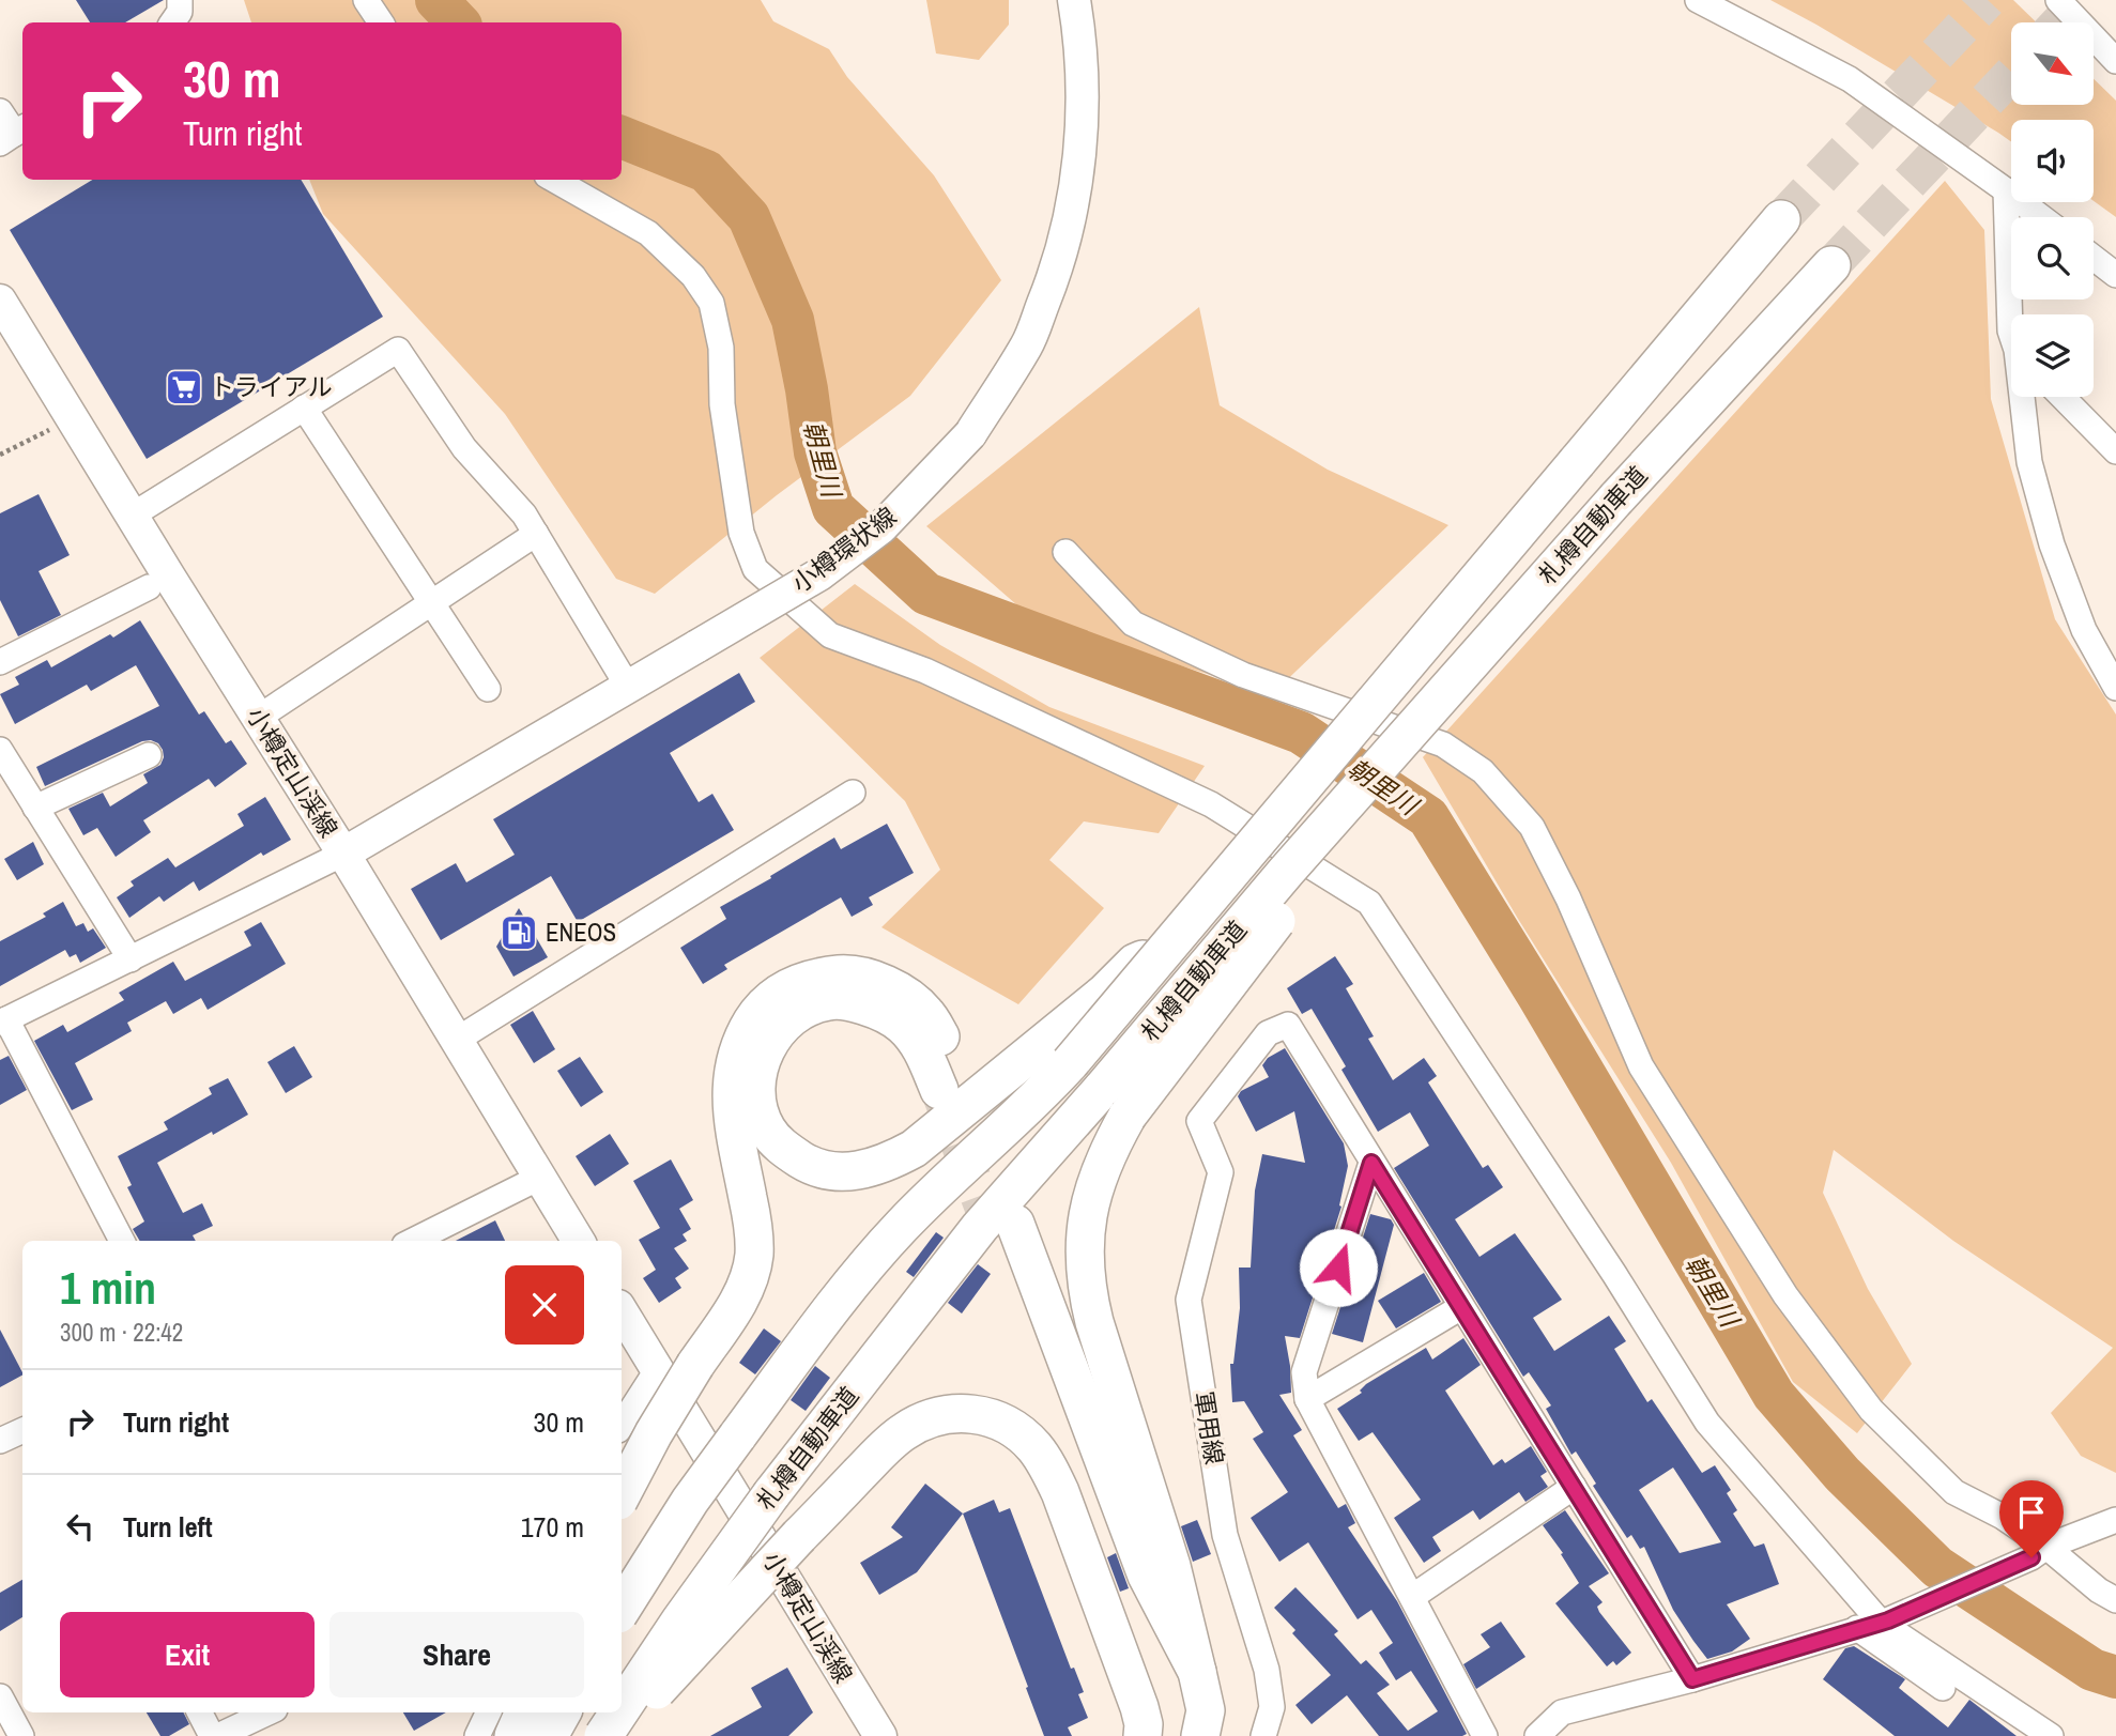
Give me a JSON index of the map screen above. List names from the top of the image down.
{
  "streets": {
    "highway": ["札樽自動車道"],
    "main road": ["小樽環状線", "小樽定山渓線"],
    "street": ["軍用線"]
  },
  "crossings": [
    ["小樽環状線", "小樽定山渓線"]
  ],
  "water": ["朝里川"],
  "places": {
    "supermarket": ["トライアル"],
    "fuel station": ["ENEOS"]
  },
  "north": "bottom right",
  "page": {
    "turn": ["30 m", "Turn right"],
    "heading": ["1 min", "300 m · 22:42"],
    "list": [
      {
        "name": "Turn right",
        "value": "30 m"
      },
      {
        "name": "Turn left",
        "value": "170 m"
      }
    ],
    "buttons": ["Exit", "Share"]
  }
}
